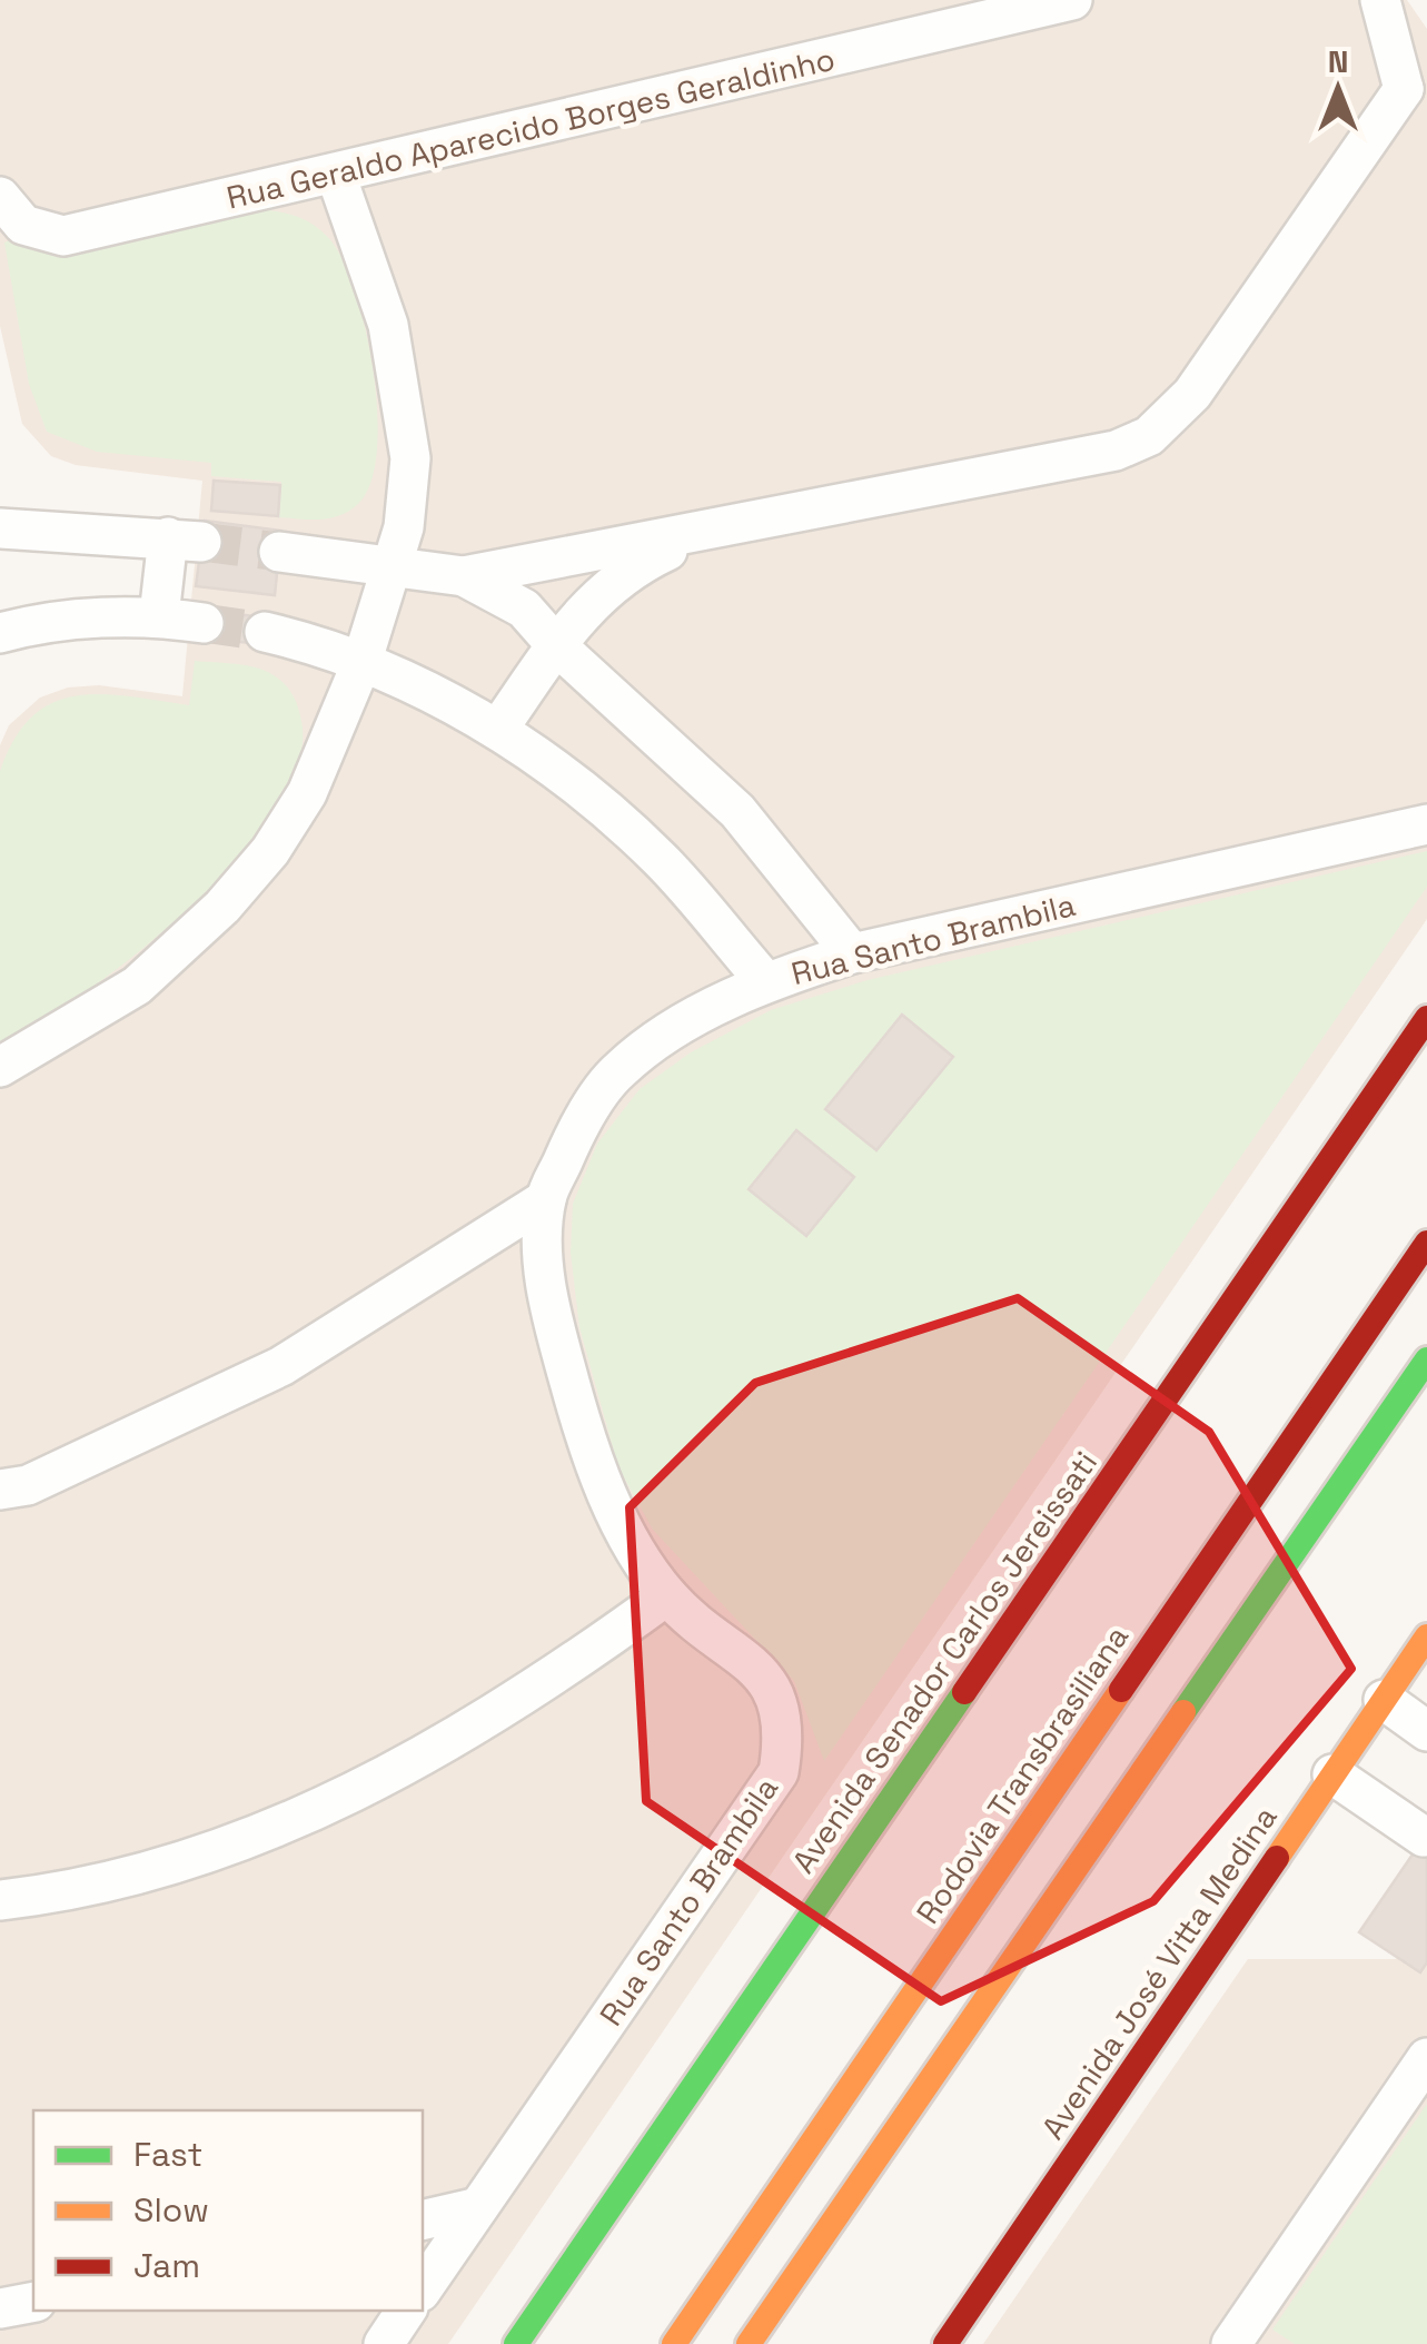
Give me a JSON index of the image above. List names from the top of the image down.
{
  "streets": {
    "main road": ["Avenida Senador Carlos Jereissati", "Rodovia Transbrasiliana", "Avenida José Vitta Medina"],
    "street": ["Rua Geraldo Aparecido Borges Geraldinho", "Rua Santo Brambila"]
  },
  "legend": ["Fast", "Slow", "Jam"],
  "north": "top"
}
